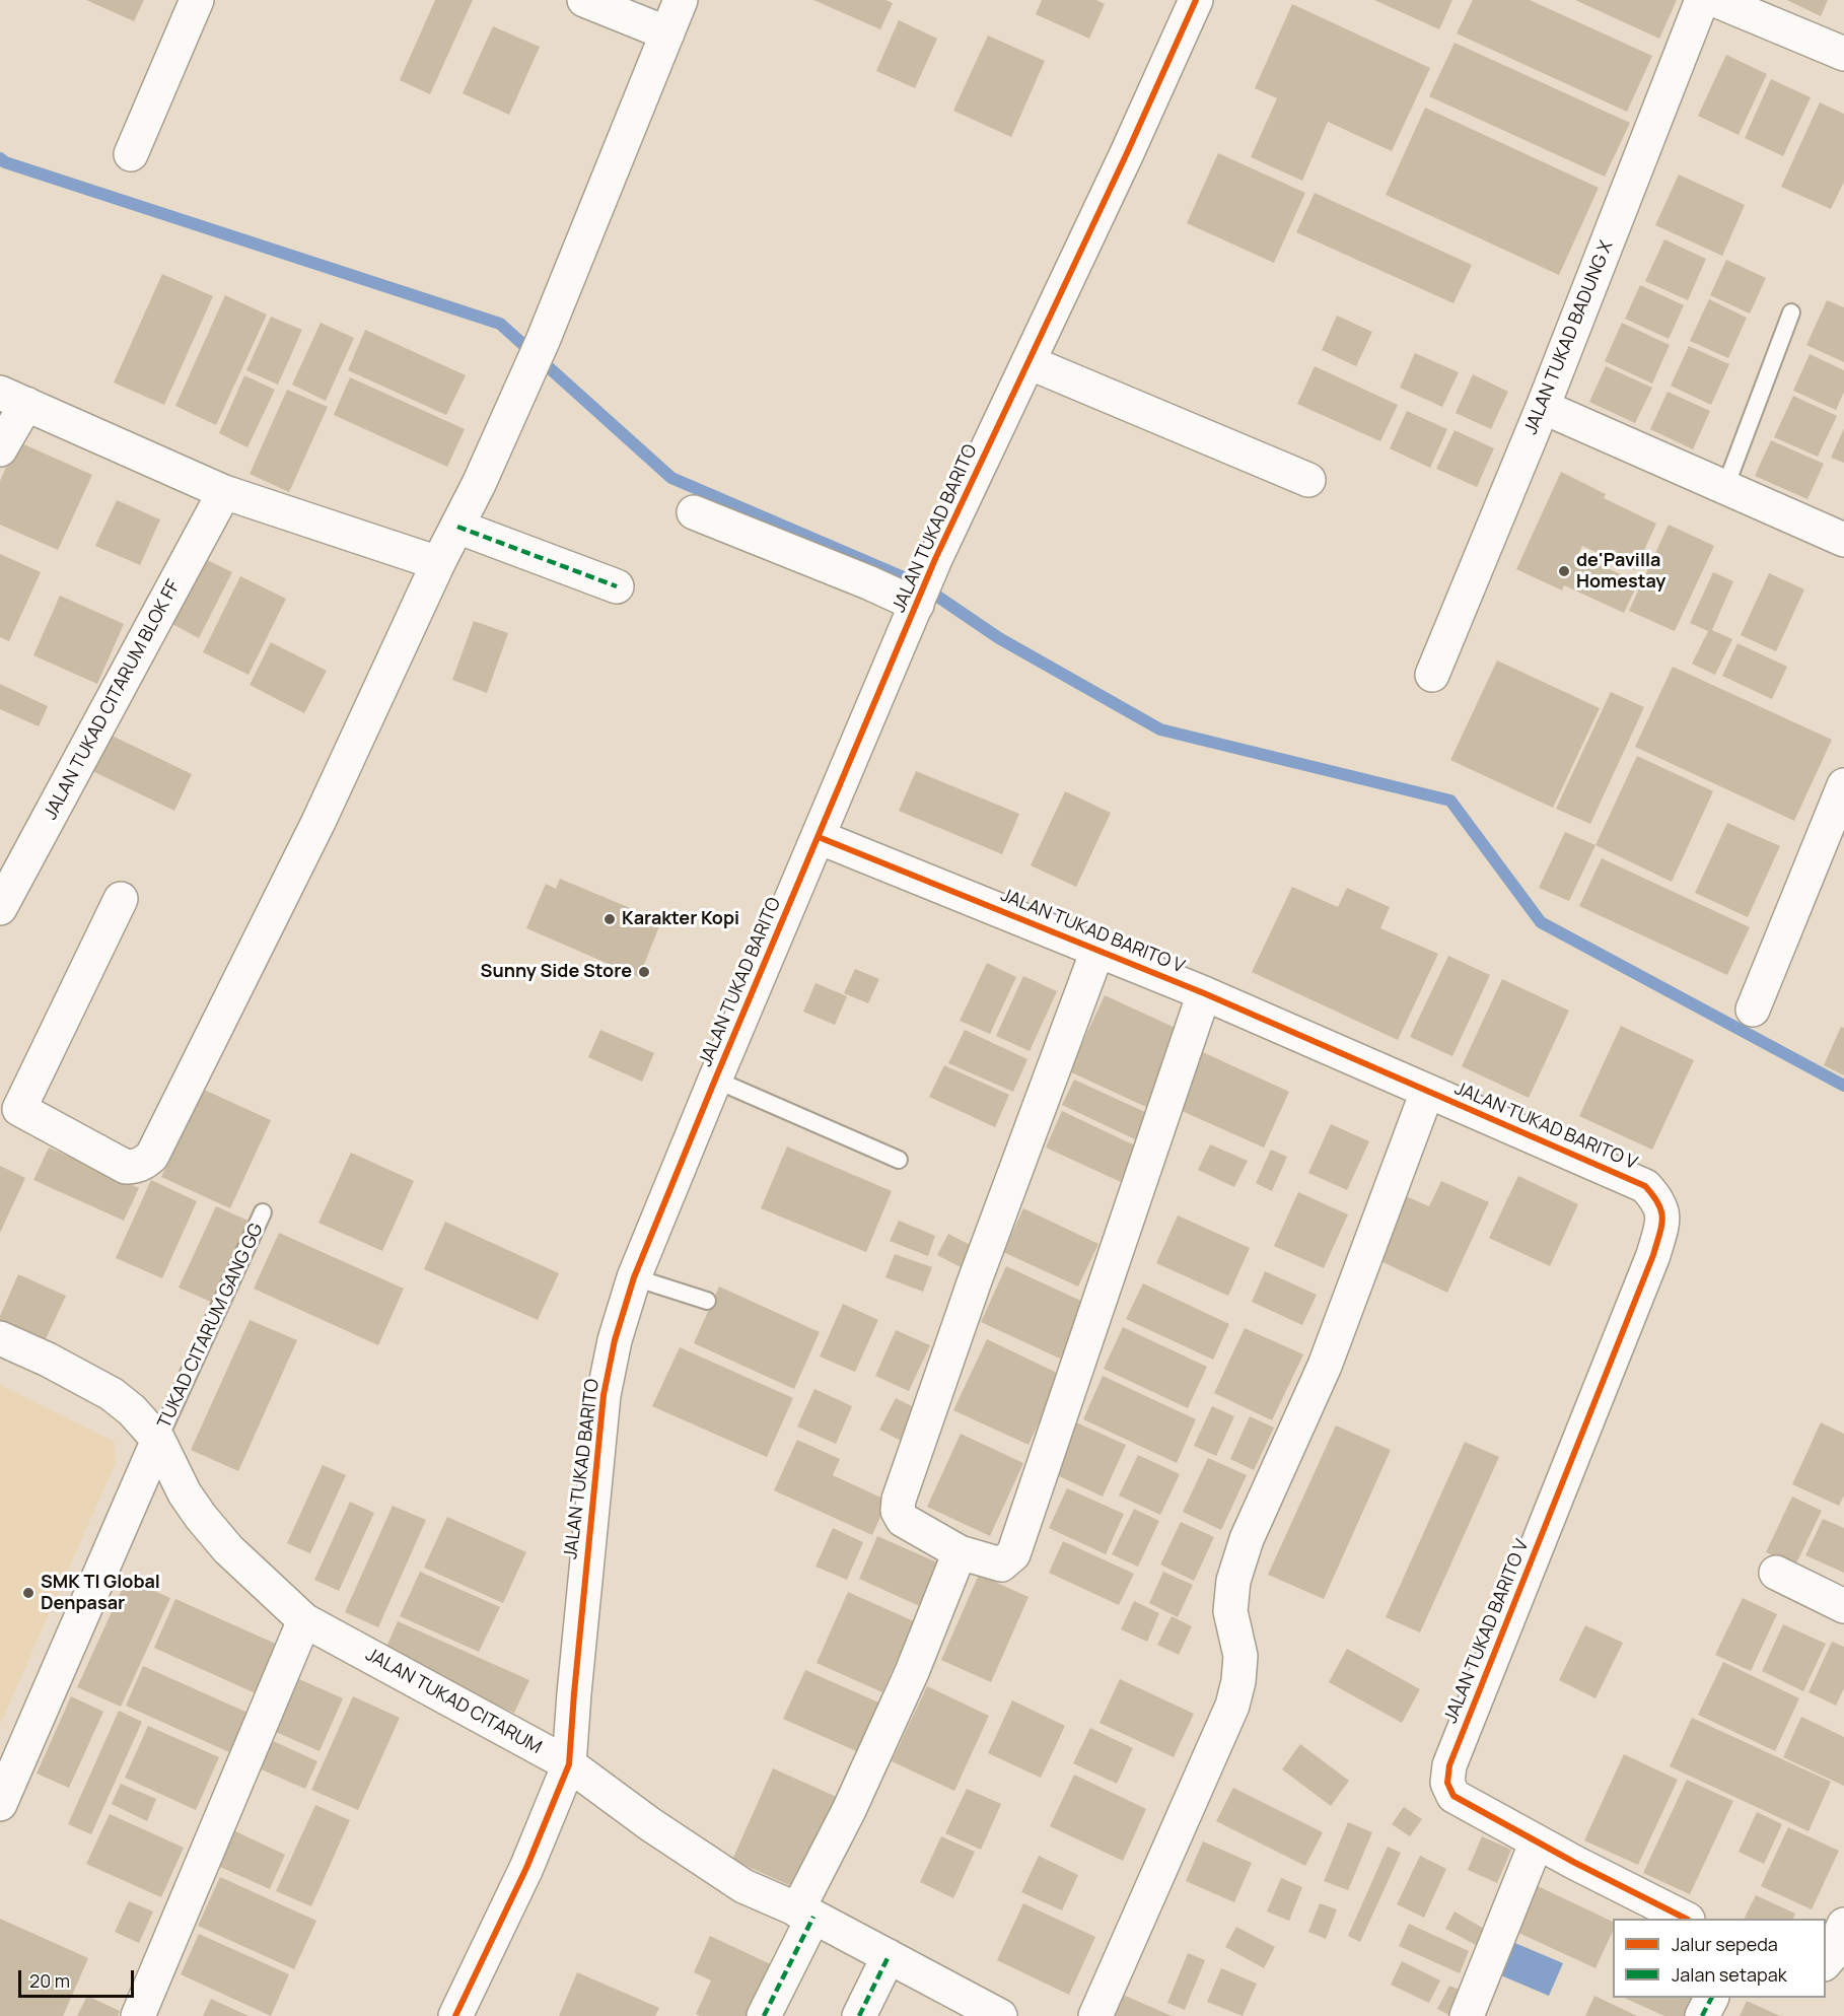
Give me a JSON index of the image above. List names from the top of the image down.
{
  "streets": {
    "street": [
      "JALAN TUKAD BADUNG X",
      "JALAN TUKAD BARITO",
      "JALAN TUKAD CITARUM BLOK FF",
      "JALAN TUKAD BARITO V",
      "JALAN TUKAD CITARUM"
    ],
    "lane": ["TUKAD CITARUM GANG GG"]
  },
  "crossings": [
    ["JALAN TUKAD BARITO", "JALAN TUKAD BARITO V"],
    ["JALAN TUKAD BARITO", "JALAN TUKAD CITARUM"],
    ["TUKAD CITARUM GANG GG", "JALAN TUKAD CITARUM"]
  ],
  "places": [
    "de'Pavilla Homestay",
    "Karakter Kopi",
    "Sunny Side Store",
    "SMK TI Global Denpasar"
  ],
  "legend": ["Jalur sepeda", "Jalan setapak"],
  "scale_bar": "20 m"
}
